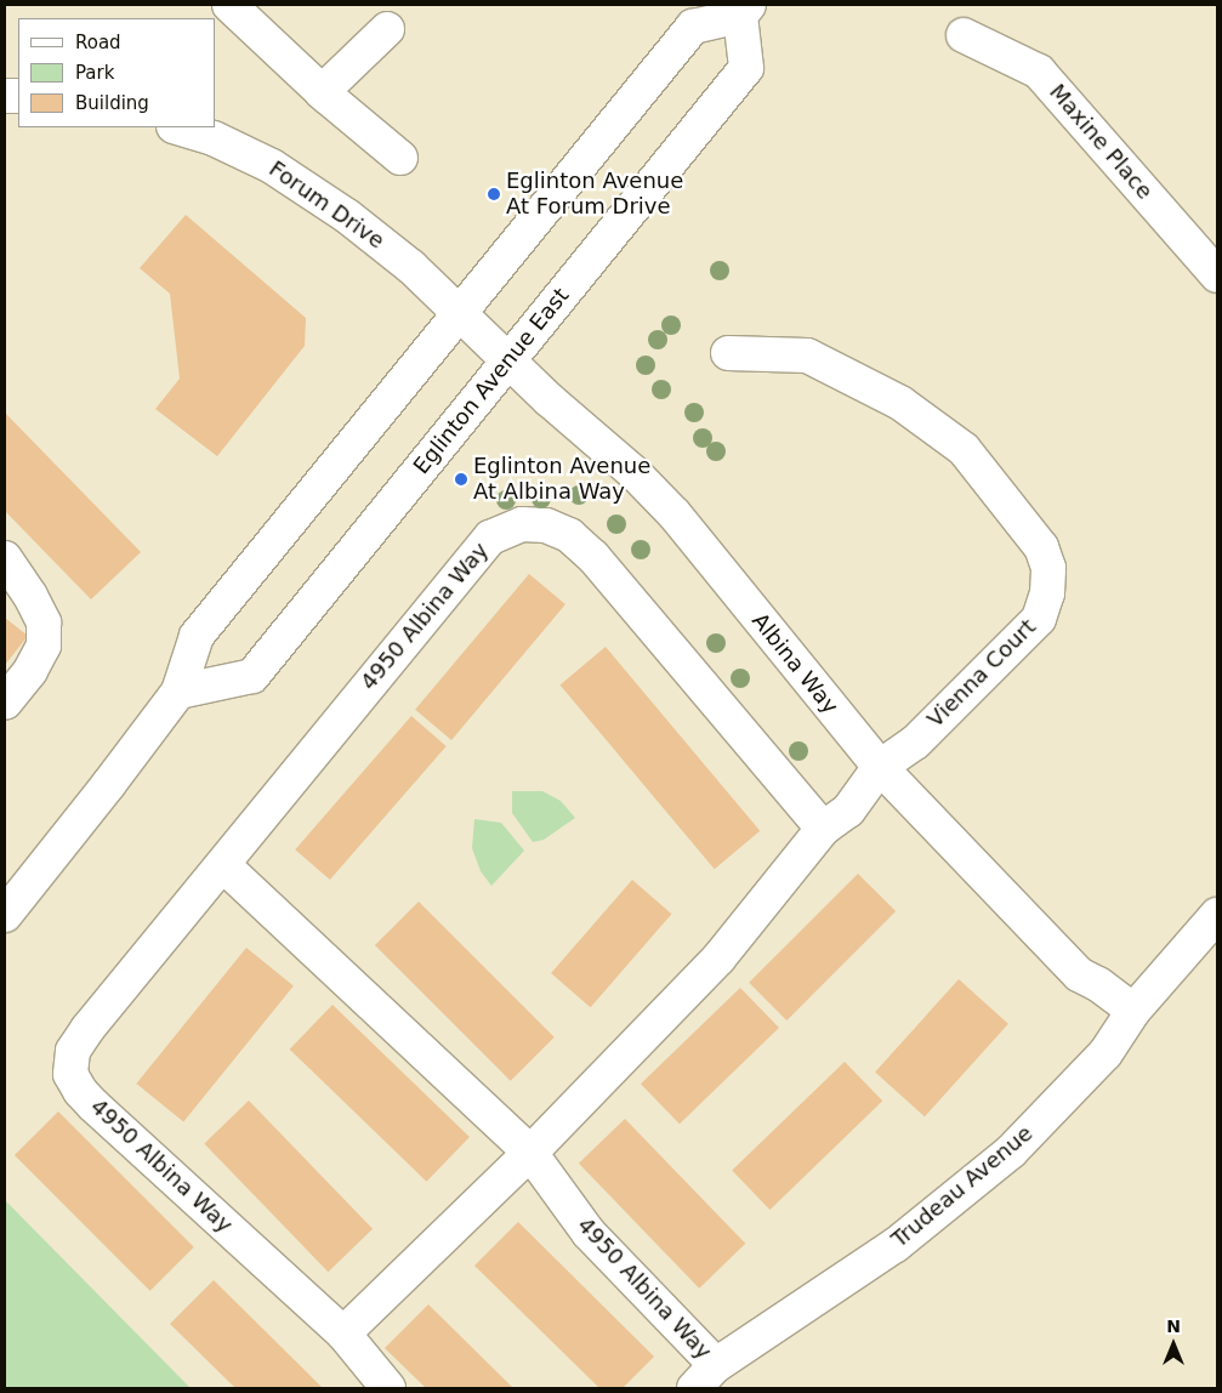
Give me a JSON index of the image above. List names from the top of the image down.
{
  "streets": {
    "street": [
      "Maxine Place",
      "Forum Drive",
      "Eglinton Avenue East",
      "4950 Albina Way",
      "Albina Way",
      "Vienna Court",
      "Trudeau Avenue"
    ]
  },
  "crossings": [
    ["Forum Drive", "Eglinton Avenue East"],
    ["Forum Drive", "Albina Way"],
    ["Eglinton Avenue East", "Albina Way"],
    ["4950 Albina Way", "Trudeau Avenue"],
    ["Albina Way", "Vienna Court"],
    ["Albina Way", "Trudeau Avenue"]
  ],
  "places": ["Eglinton Avenue At Forum Drive", "Eglinton Avenue At Albina Way"],
  "legend": ["Road", "Park", "Building"],
  "north": "top"
}
